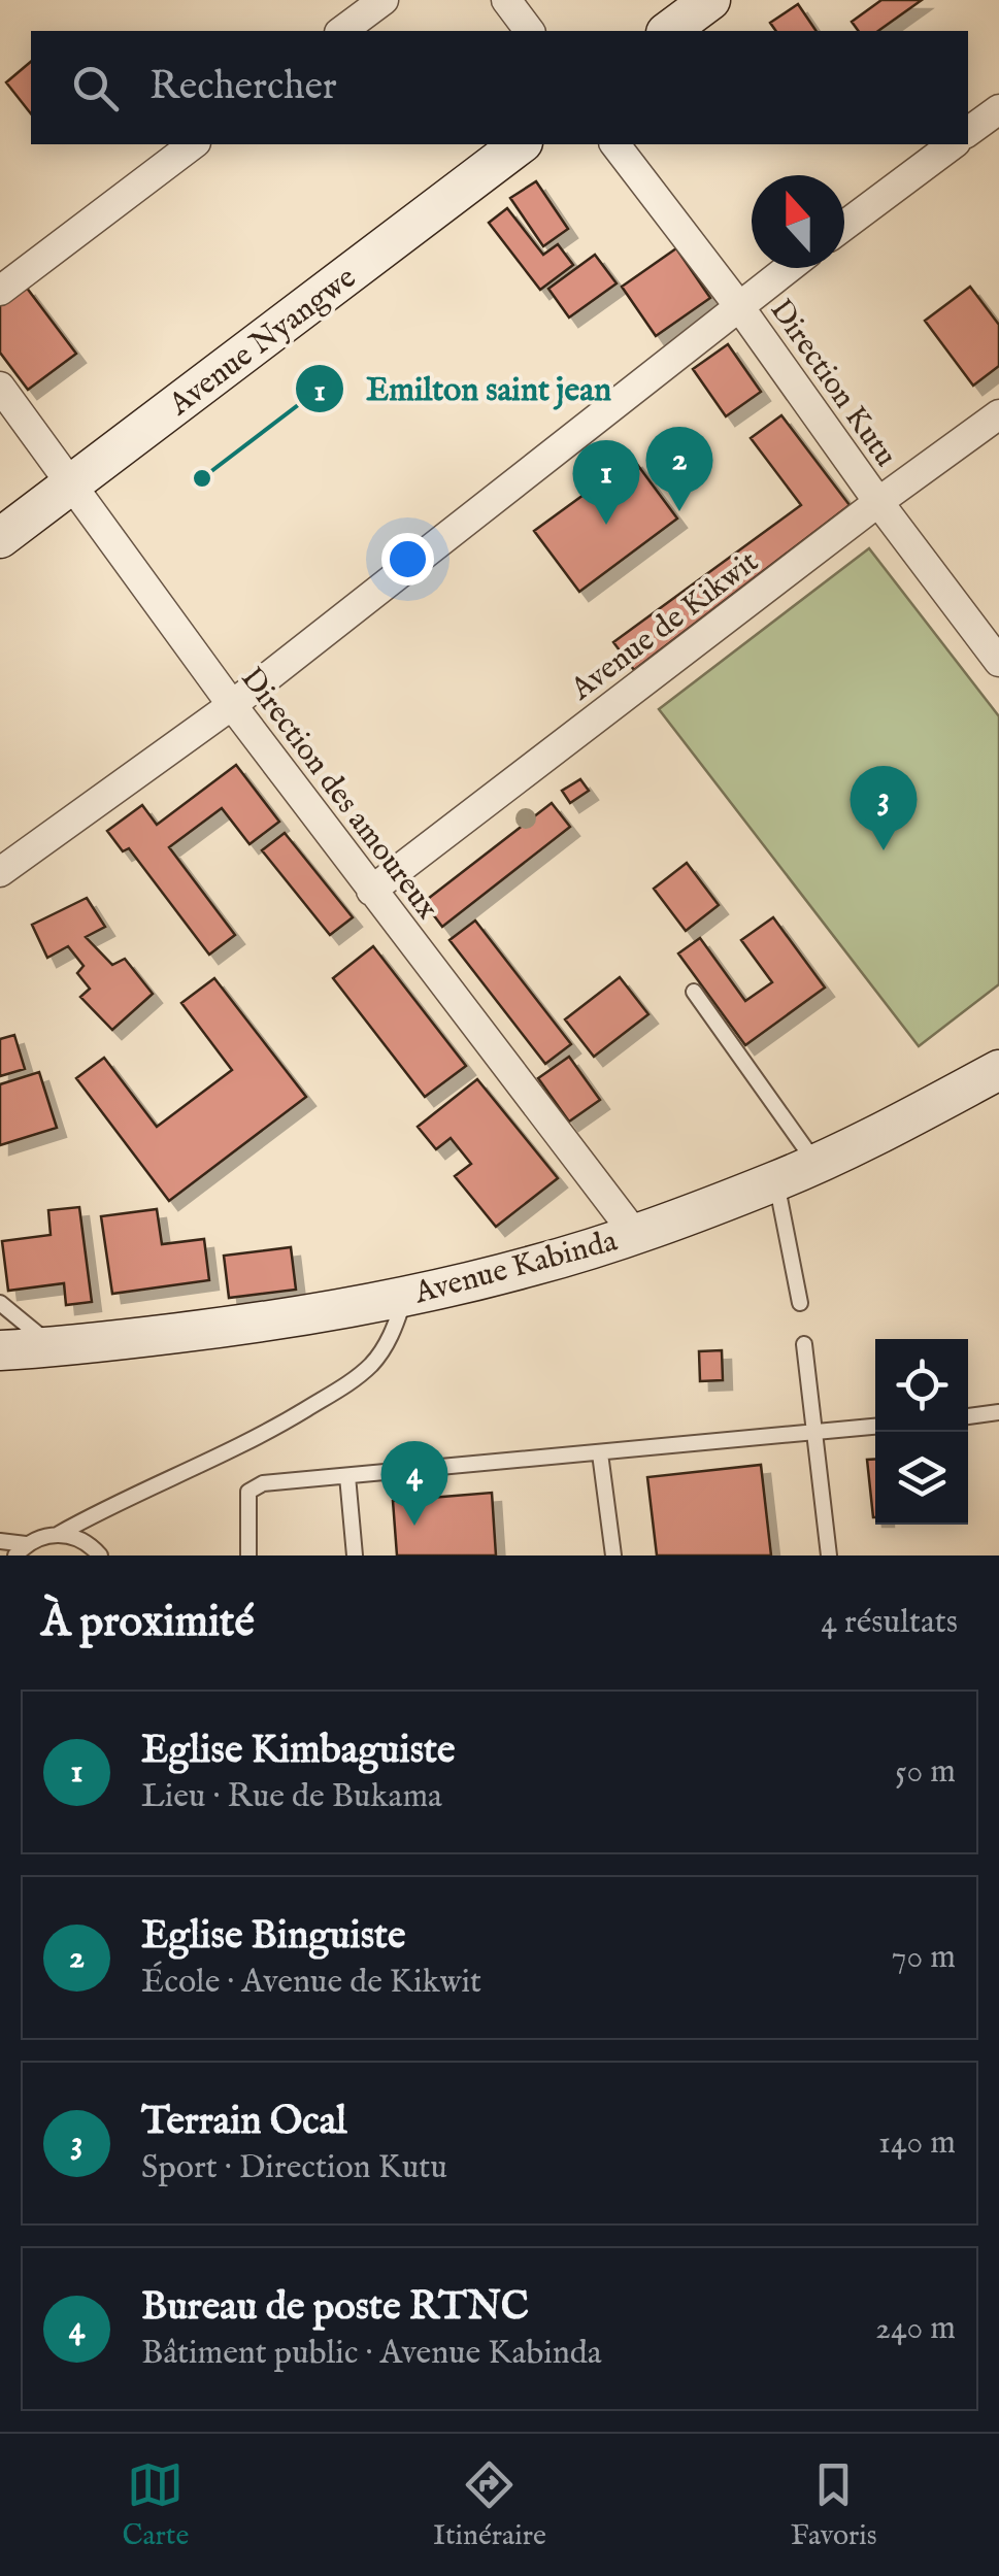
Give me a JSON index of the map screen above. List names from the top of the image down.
{
  "streets": {
    "street": [
      "Avenue Nyangwe",
      "Direction Kutu",
      "Avenue de Kikwit",
      "Direction des amoureux",
      "Avenue Kabinda"
    ]
  },
  "crossings": [
    ["Avenue Nyangwe", "Direction des amoureux"],
    ["Direction Kutu", "Avenue de Kikwit"],
    ["Avenue de Kikwit", "Direction des amoureux"],
    ["Direction des amoureux", "Avenue Kabinda"]
  ],
  "places": ["Emilton saint jean"],
  "north": "top",
  "page": {
    "search": "Rechercher",
    "pins": [
      "2",
      "1",
      "3",
      "4"
    ],
    "heading": ["À proximité", "4 résultats"],
    "list": [
      {
        "mark": "1",
        "name": "Eglise Kimbaguiste",
        "note": "Lieu · Rue de Bukama",
        "value": "50 m"
      },
      {
        "mark": "2",
        "name": "Eglise Binguiste",
        "note": "École · Avenue de Kikwit",
        "value": "70 m"
      },
      {
        "mark": "3",
        "name": "Terrain Ocal",
        "note": "Sport · Direction Kutu",
        "value": "140 m"
      },
      {
        "mark": "4",
        "name": "Bureau de poste RTNC",
        "note": "Bâtiment public · Avenue Kabinda",
        "value": "240 m"
      }
    ],
    "nav": ["Carte", "Itinéraire", "Favoris"]
  }
}
